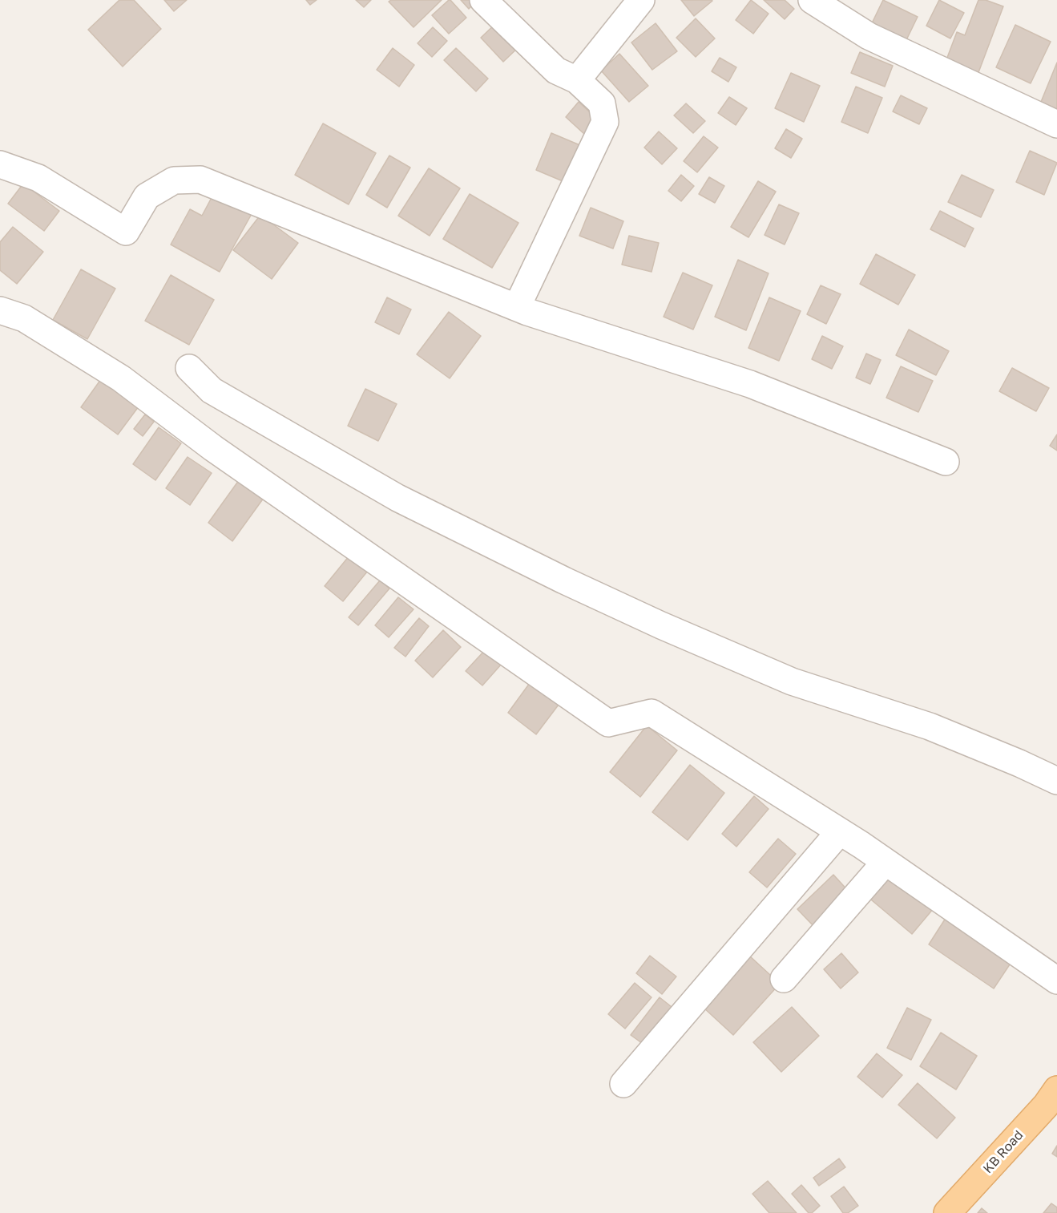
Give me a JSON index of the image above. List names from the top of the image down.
{
  "streets": {
    "main road": ["KB Road"]
  }
}
